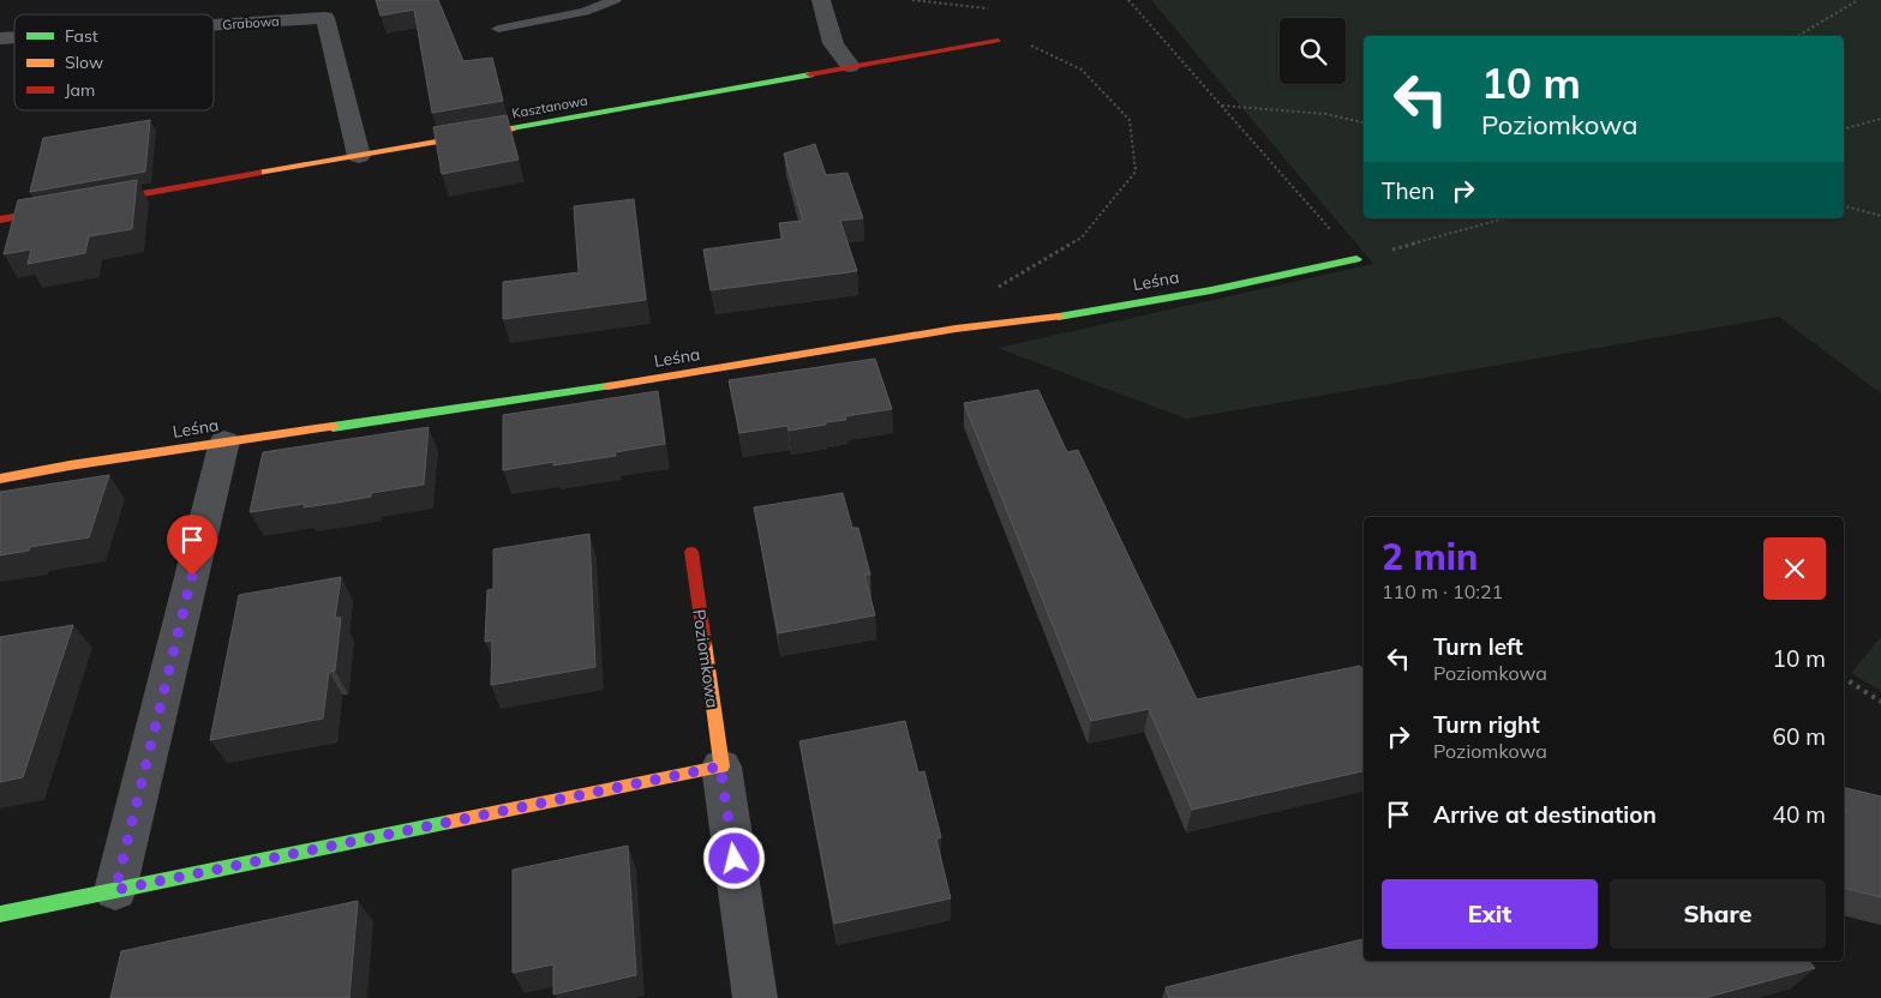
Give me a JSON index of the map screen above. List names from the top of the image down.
{
  "streets": {
    "street": [
      "Grabowa",
      "Kasztanowa",
      "Leśna",
      "Poziomkowa"
    ]
  },
  "crossings": [
    ["Grabowa", "Kasztanowa"]
  ],
  "legend": ["Fast", "Slow", "Jam"],
  "page": {
    "turn": ["10 m", "Poziomkowa"],
    "then": "Then",
    "heading": ["2 min", "110 m · 10:21"],
    "list": [
      {
        "name": "Turn left",
        "note": "Poziomkowa",
        "value": "10 m"
      },
      {
        "name": "Turn right",
        "note": "Poziomkowa",
        "value": "60 m"
      },
      {
        "name": "Arrive at destination",
        "value": "40 m"
      }
    ],
    "buttons": ["Exit", "Share"]
  }
}
